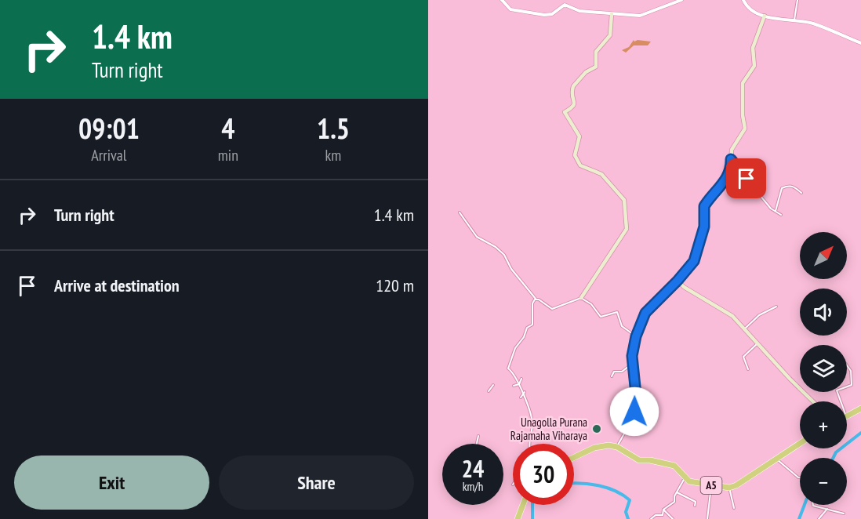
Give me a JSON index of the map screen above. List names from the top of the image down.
{
  "streets": {
    "highway": ["A5"]
  },
  "places": ["Unagolla Purana Rajamaha Viharaya"],
  "north": "top right",
  "page": {
    "turn": ["1.4 km", "Turn right"],
    "eta": [
      "09:01",
      "Arrival",
      "4",
      "min",
      "1.5",
      "km"
    ],
    "list": [
      {
        "name": "Turn right",
        "value": "1.4 km"
      },
      {
        "name": "Arrive at destination",
        "value": "120 m"
      }
    ],
    "map_buttons": ["+", "−"],
    "speed": "24 km/h",
    "limit": "30",
    "buttons": ["Exit", "Share"]
  }
}
